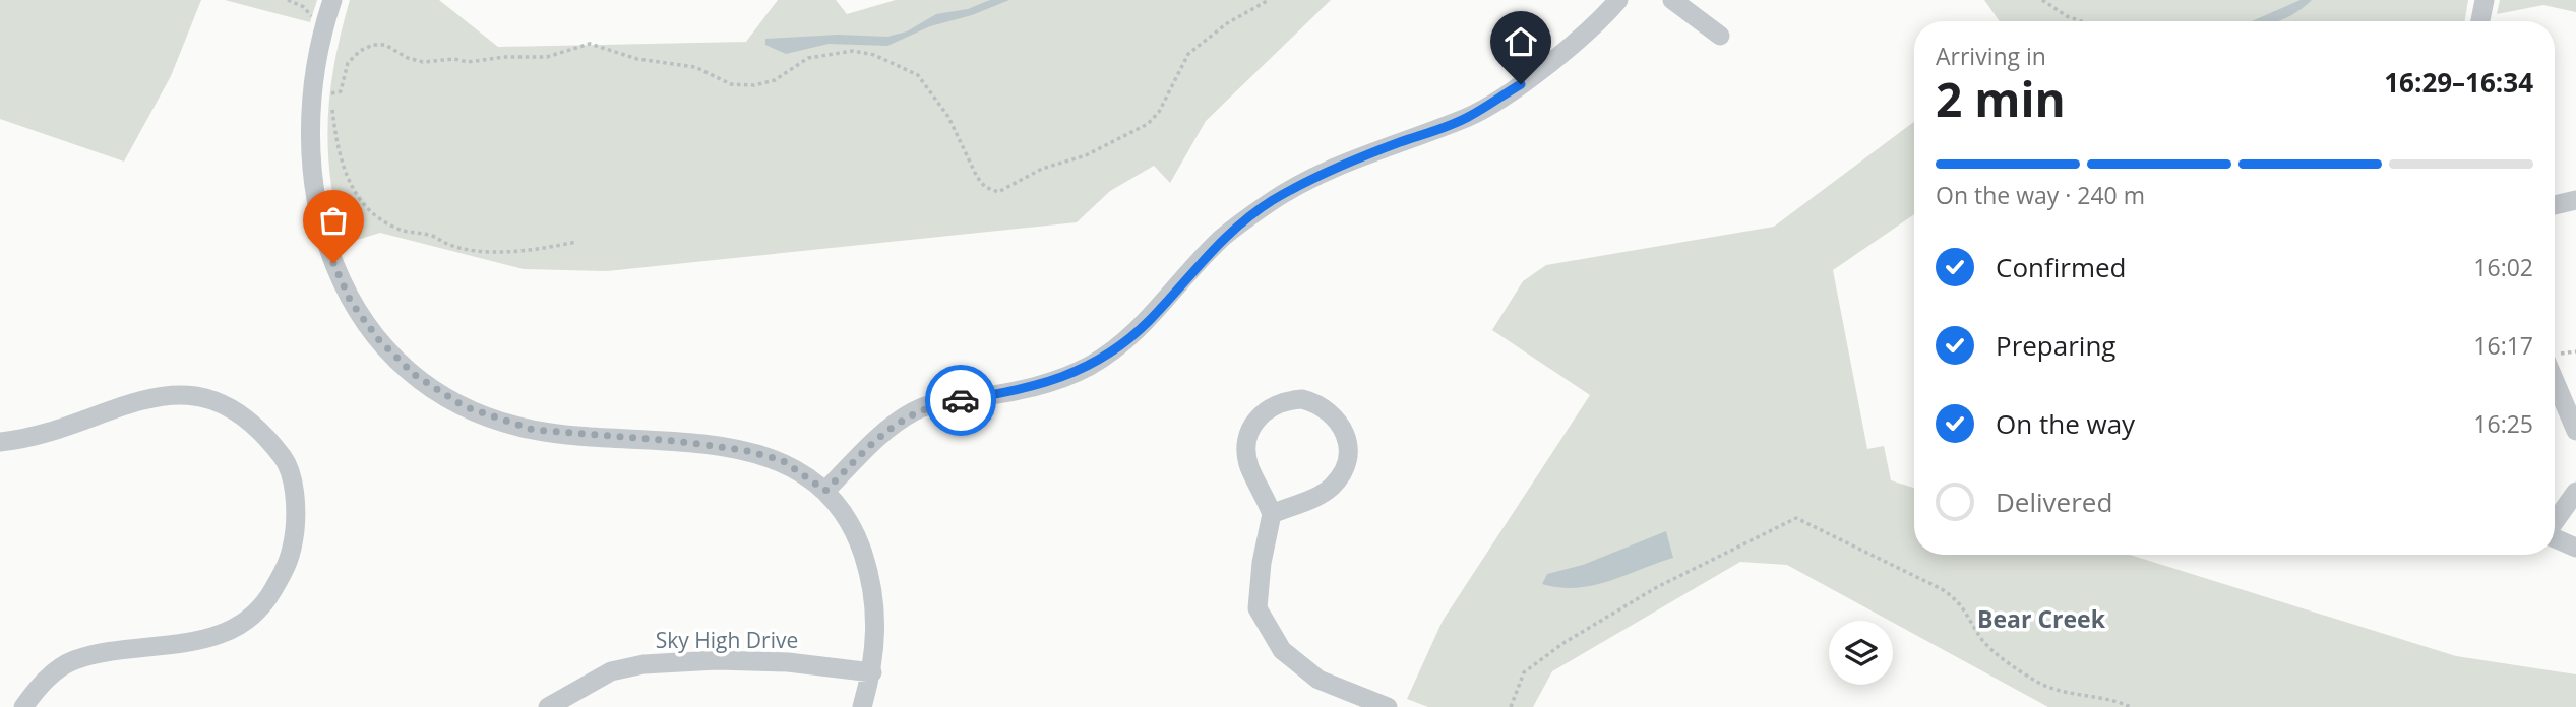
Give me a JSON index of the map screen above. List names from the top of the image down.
{
  "streets": {
    "street": ["Sky High Drive"]
  },
  "districts": ["Bear Creek"],
  "page": {
    "heading": ["2 min", "Arriving in", "16:29–16:34"],
    "bar": "On the way · 240 m",
    "list": [
      ["Confirmed", "16:02"],
      ["Preparing", "16:17"],
      ["On the way", "16:25"],
      "Delivered"
    ]
  }
}
